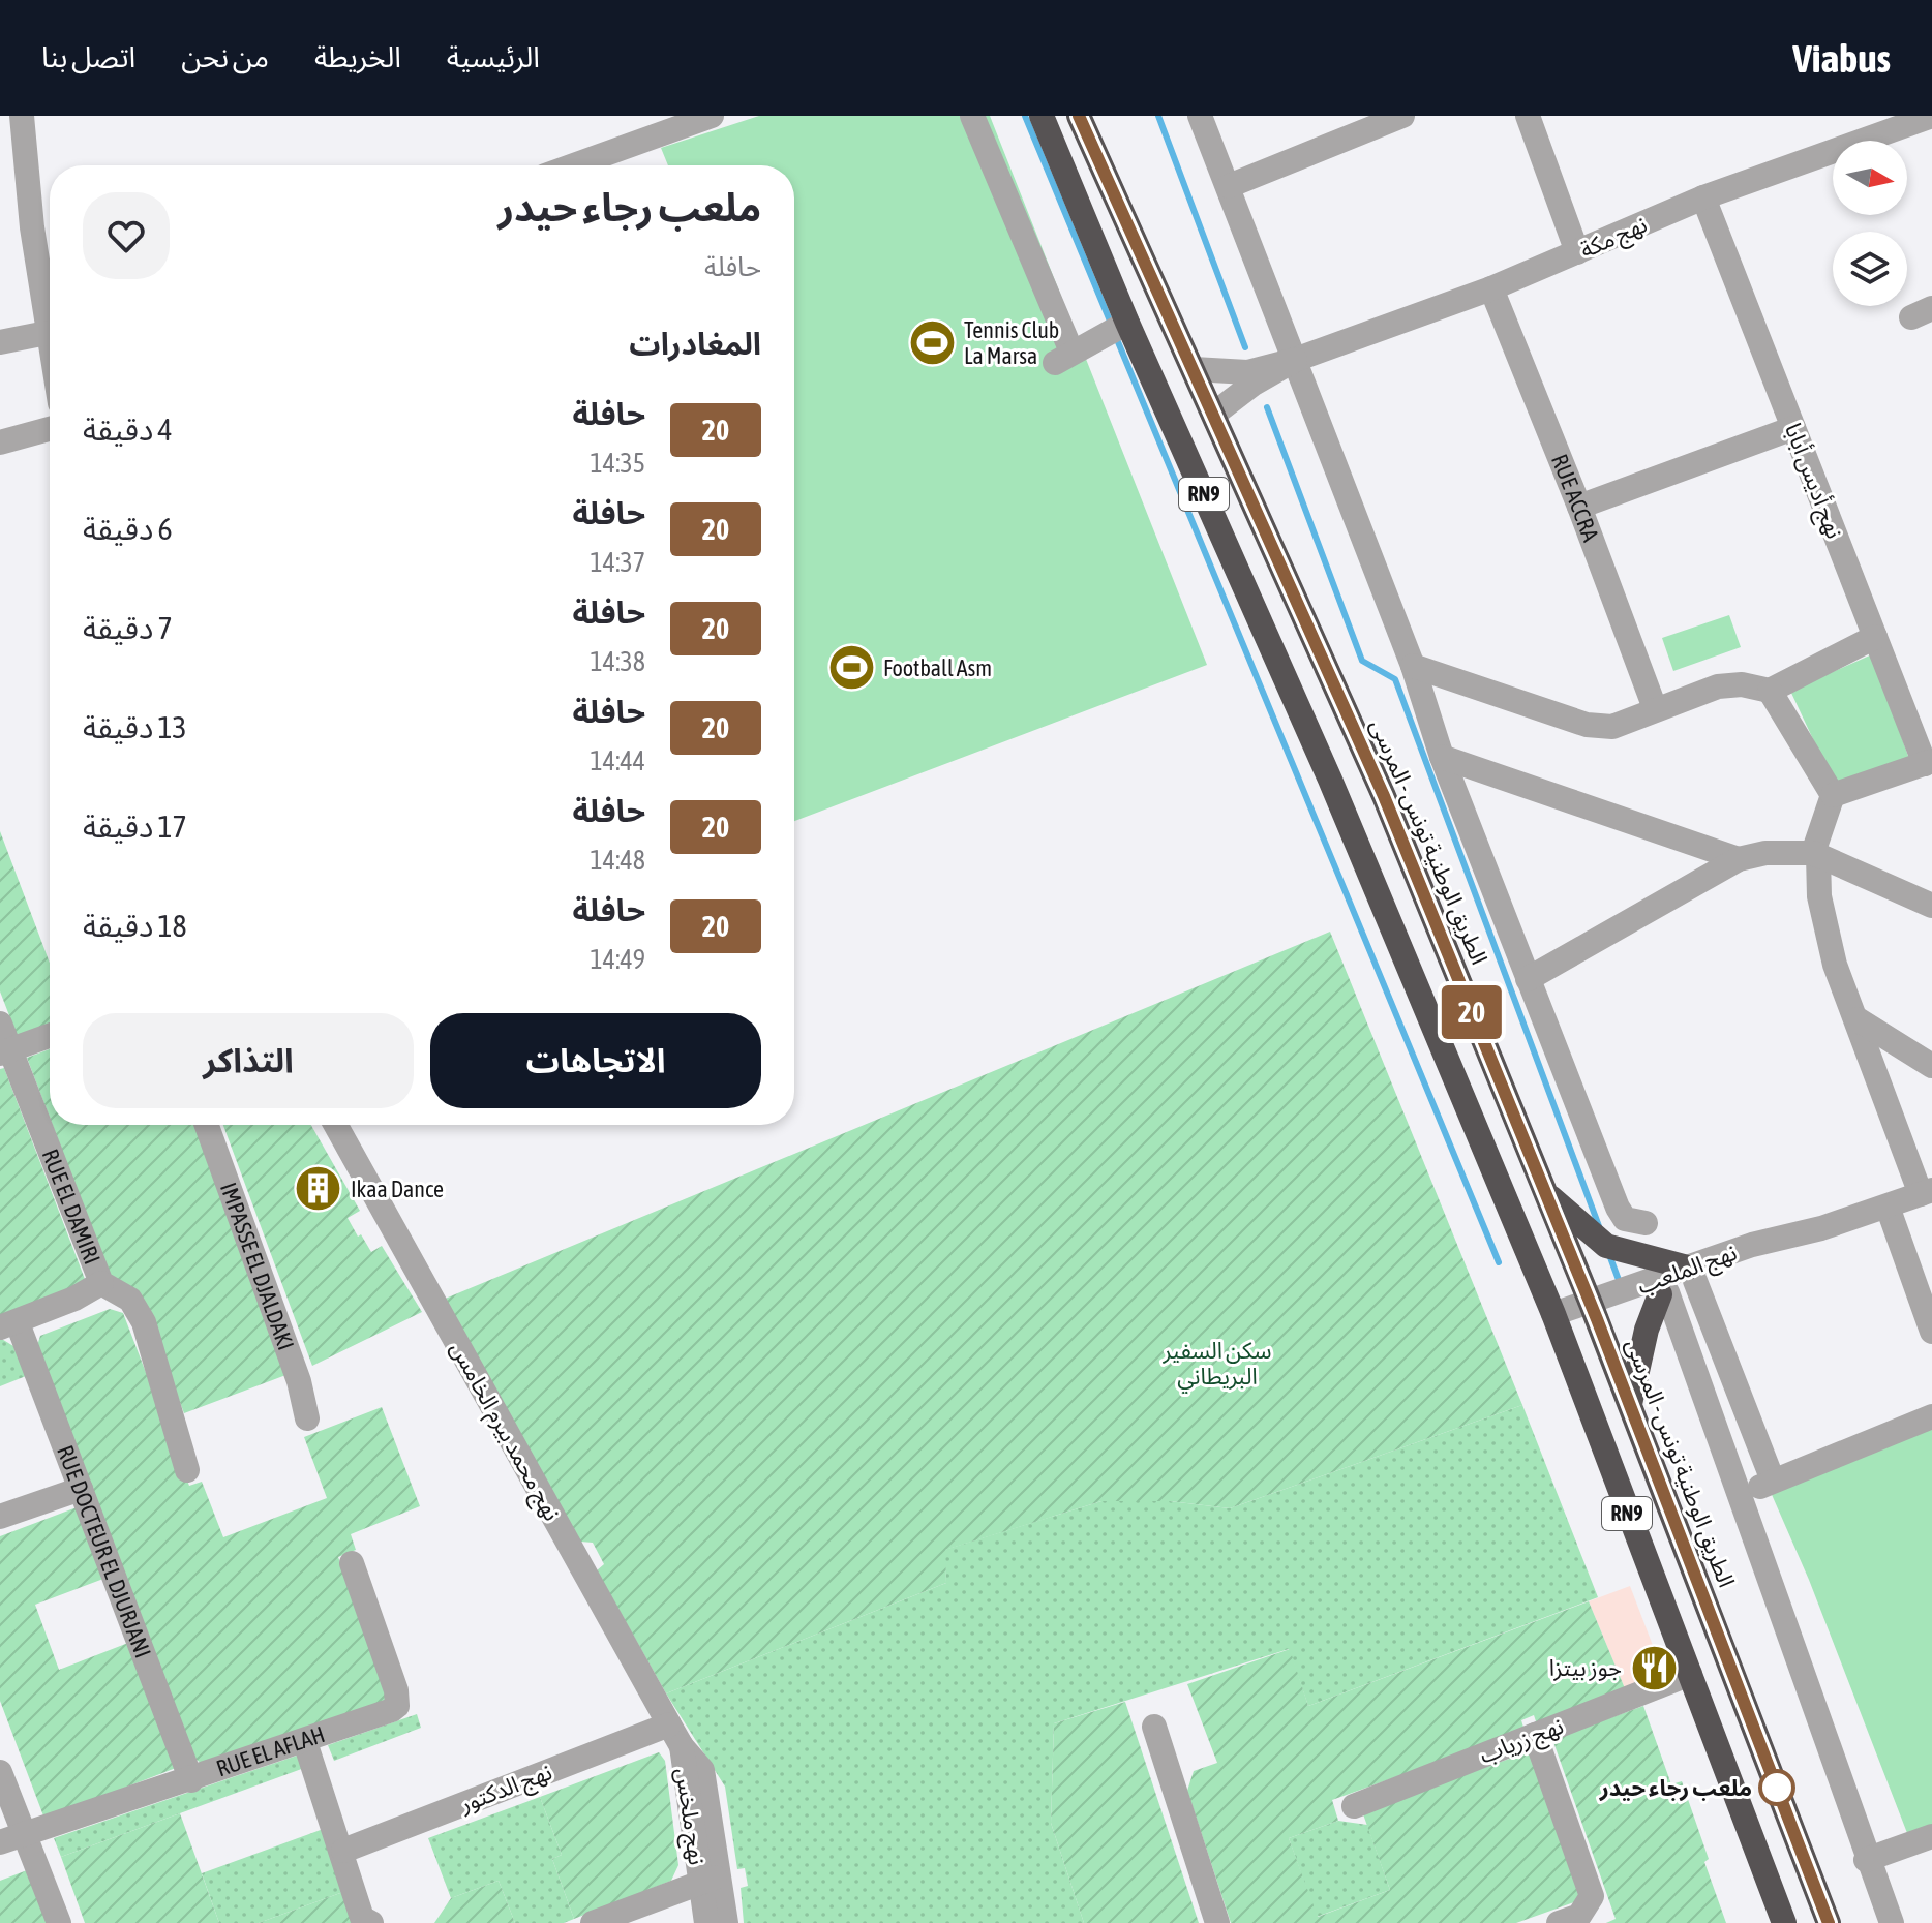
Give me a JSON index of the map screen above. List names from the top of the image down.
{
  "streets": {
    "highway": ["RN9", "الطريق الوطنية تونس - المرسى"],
    "street": [
      "نهج مكة",
      "نهج أديس أبابا",
      "RUE ACCRA",
      "RUE EL DAMIRI",
      "IMPASSE EL DJALDAKI",
      "نهج الملعب",
      "نهج محمد بيرم الخامس",
      "RUE DOCTEUR EL DJURJANI",
      "نهج زرياب",
      "RUE EL AFLAH",
      "نهج الدكتور",
      "نهج ملخس"
    ]
  },
  "crossings": [
    ["نهج مكة", "نهج أديس أبابا"],
    ["نهج مكة", "RUE ACCRA"],
    ["RN9", "نهج الملعب"],
    ["RN9", "نهج زرياب"],
    ["الطريق الوطنية تونس - المرسى", "نهج الملعب"],
    ["نهج محمد بيرم الخامس", "نهج الدكتور"],
    ["نهج محمد بيرم الخامس", "نهج ملخس"],
    ["RUE DOCTEUR EL DJURJANI", "RUE EL AFLAH"]
  ],
  "parks": ["سكن السفير البريطاني"],
  "places": {
    "sports": ["Tennis Club La Marsa", "Football Asm"],
    "building": ["Ikaa Dance"],
    "restaurant": ["جوز بيتزا"],
    "other": ["ملعب رجاء حيدر"]
  },
  "lines": ["bus line 20"],
  "north": "right",
  "page": {
    "header": "Viabus",
    "nav": [
      "الرئيسية",
      "الخريطة",
      "من نحن",
      "اتصل بنا"
    ],
    "on_map": "20",
    "heading": [
      ["ملعب رجاء حيدر", "حافلة"],
      "المغادرات"
    ],
    "list": [
      {
        "mark": "20",
        "name": "حافلة",
        "note": "14:35",
        "value": "4 دقيقة"
      },
      {
        "mark": "20",
        "name": "حافلة",
        "note": "14:37",
        "value": "6 دقيقة"
      },
      {
        "mark": "20",
        "name": "حافلة",
        "note": "14:38",
        "value": "7 دقيقة"
      },
      {
        "mark": "20",
        "name": "حافلة",
        "note": "14:44",
        "value": "13 دقيقة"
      },
      {
        "mark": "20",
        "name": "حافلة",
        "note": "14:48",
        "value": "17 دقيقة"
      },
      {
        "mark": "20",
        "name": "حافلة",
        "note": "14:49",
        "value": "18 دقيقة"
      }
    ],
    "buttons": ["الاتجاهات", "التذاكر"]
  }
}
